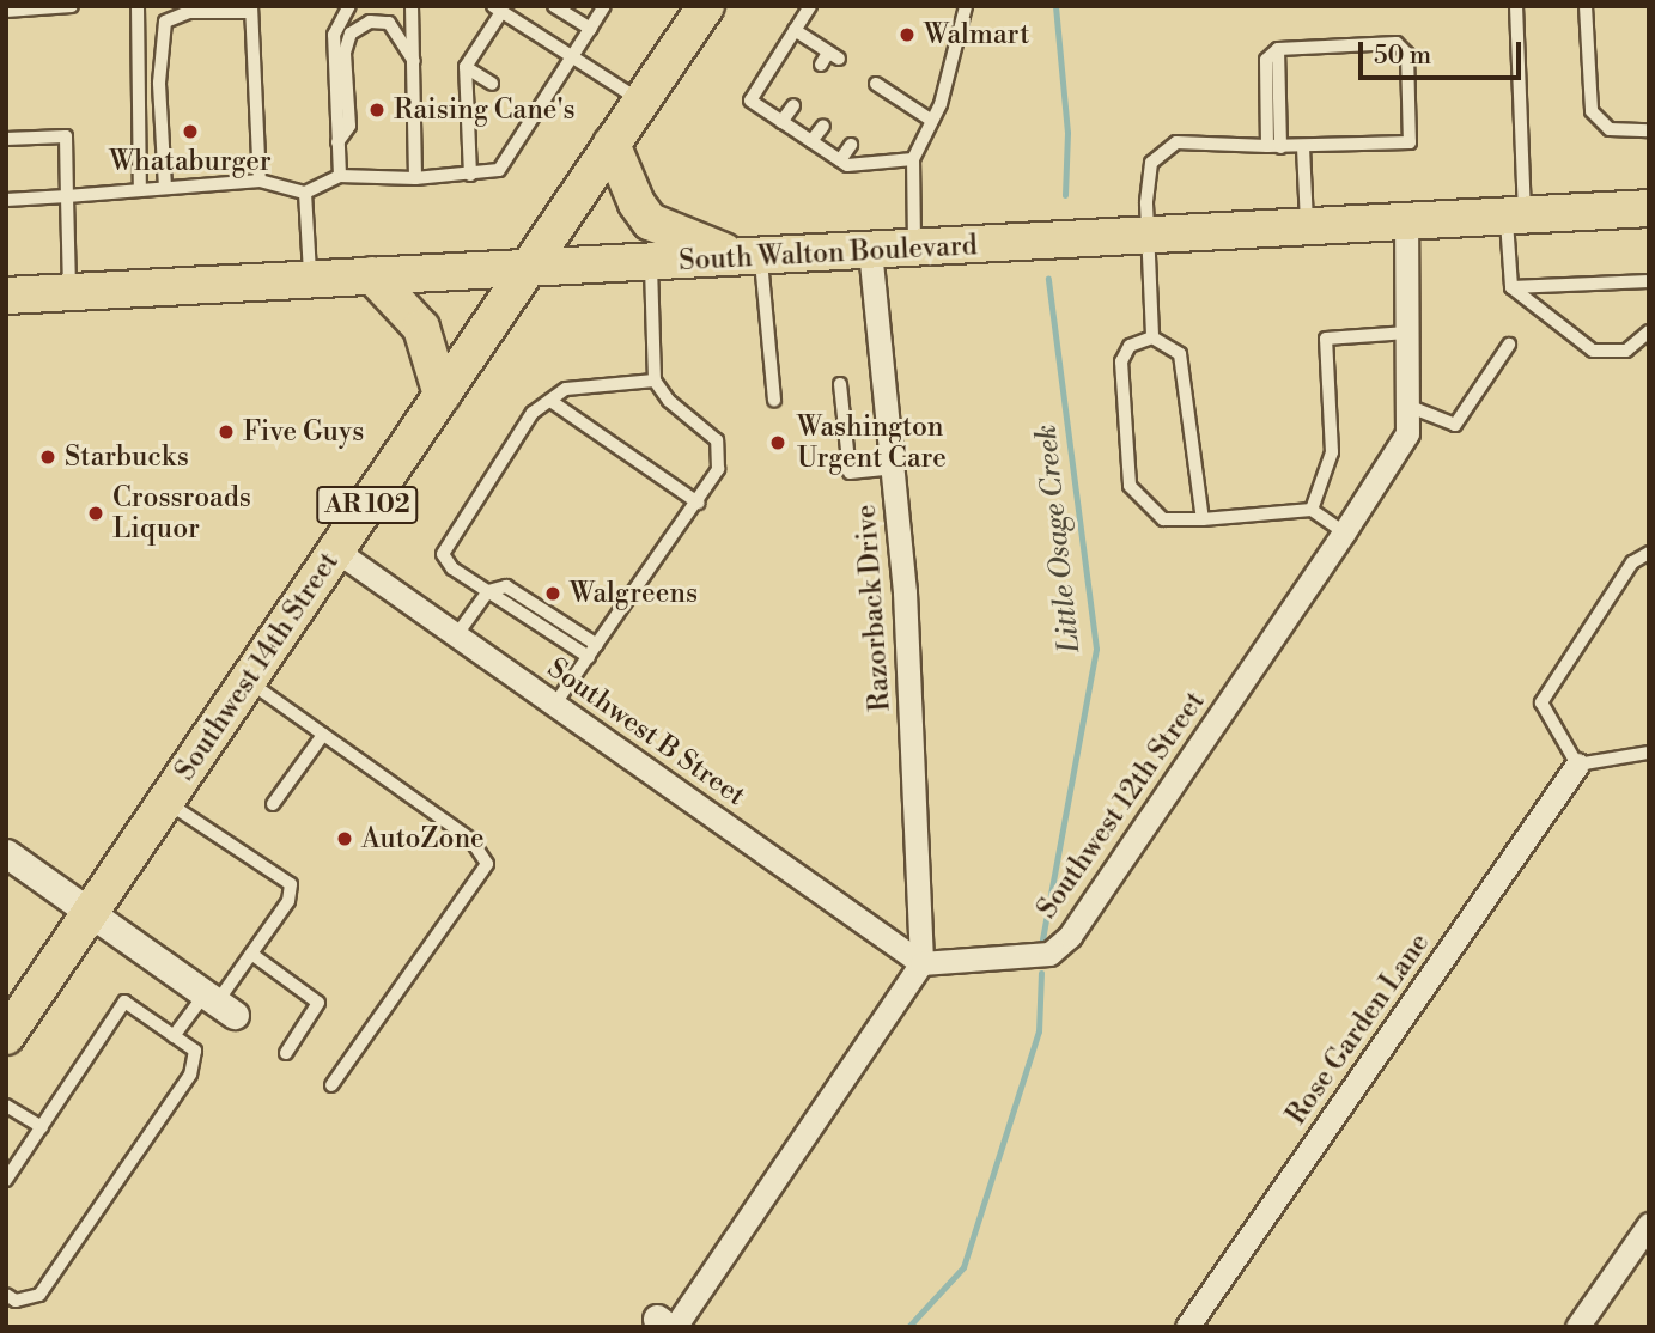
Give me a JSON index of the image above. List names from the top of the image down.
{
  "streets": {
    "main road": ["South Walton Boulevard", "AR 102", "Southwest 14th Street"],
    "street": [
      "Razorback Drive",
      "Southwest B Street",
      "Southwest 12th Street",
      "Rose Garden Lane"
    ]
  },
  "crossings": [
    ["South Walton Boulevard", "Razorback Drive"],
    ["South Walton Boulevard", "Southwest 14th Street"],
    ["South Walton Boulevard", "Southwest 12th Street"],
    ["Razorback Drive", "Southwest B Street"],
    ["Razorback Drive", "Southwest 12th Street"],
    ["Southwest 14th Street", "Southwest B Street"],
    ["Southwest B Street", "Southwest 12th Street"]
  ],
  "water": ["Little Osage Creek"],
  "places": [
    "Walmart",
    "Raising Cane's",
    "Whataburger",
    "Five Guys",
    "Washington Urgent Care",
    "Starbucks",
    "Crossroads Liquor",
    "Walgreens",
    "AutoZone"
  ],
  "scale_bar": "50 m"
}
